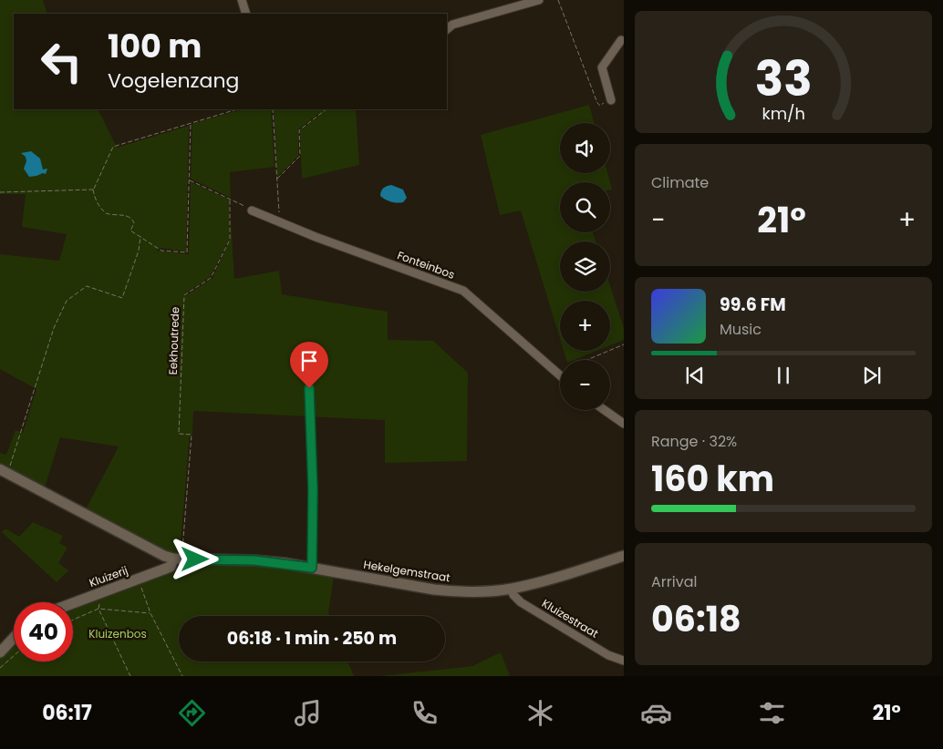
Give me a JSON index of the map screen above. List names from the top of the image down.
{
  "streets": {
    "street": [
      "Fonteinbos",
      "Hekelgemstraat",
      "Kluizerij",
      "Kluizestraat"
    ],
    "path": ["Eekhoutrede"]
  },
  "crossings": [
    ["Eekhoutrede", "Hekelgemstraat"],
    ["Eekhoutrede", "Kluizerij"],
    ["Hekelgemstraat", "Kluizerij"],
    ["Hekelgemstraat", "Kluizestraat"]
  ],
  "parks": ["Kluizenbos"],
  "page": {
    "turn": ["100 m", "Vogelenzang"],
    "map_buttons": ["+", "−"],
    "tile": [
      "Climate",
      ["Range · 32%", "160 km"],
      ["Arrival", "06:18"]
    ],
    "heat": ["−", "21°", "+"],
    "song": ["99.6 FM", "Music"],
    "limit": "40",
    "trip": "06:18 · 1 min · 250 m",
    "tabs": ["06:17", "21°"],
    "gauge": ["33", "km/h"]
  }
}
